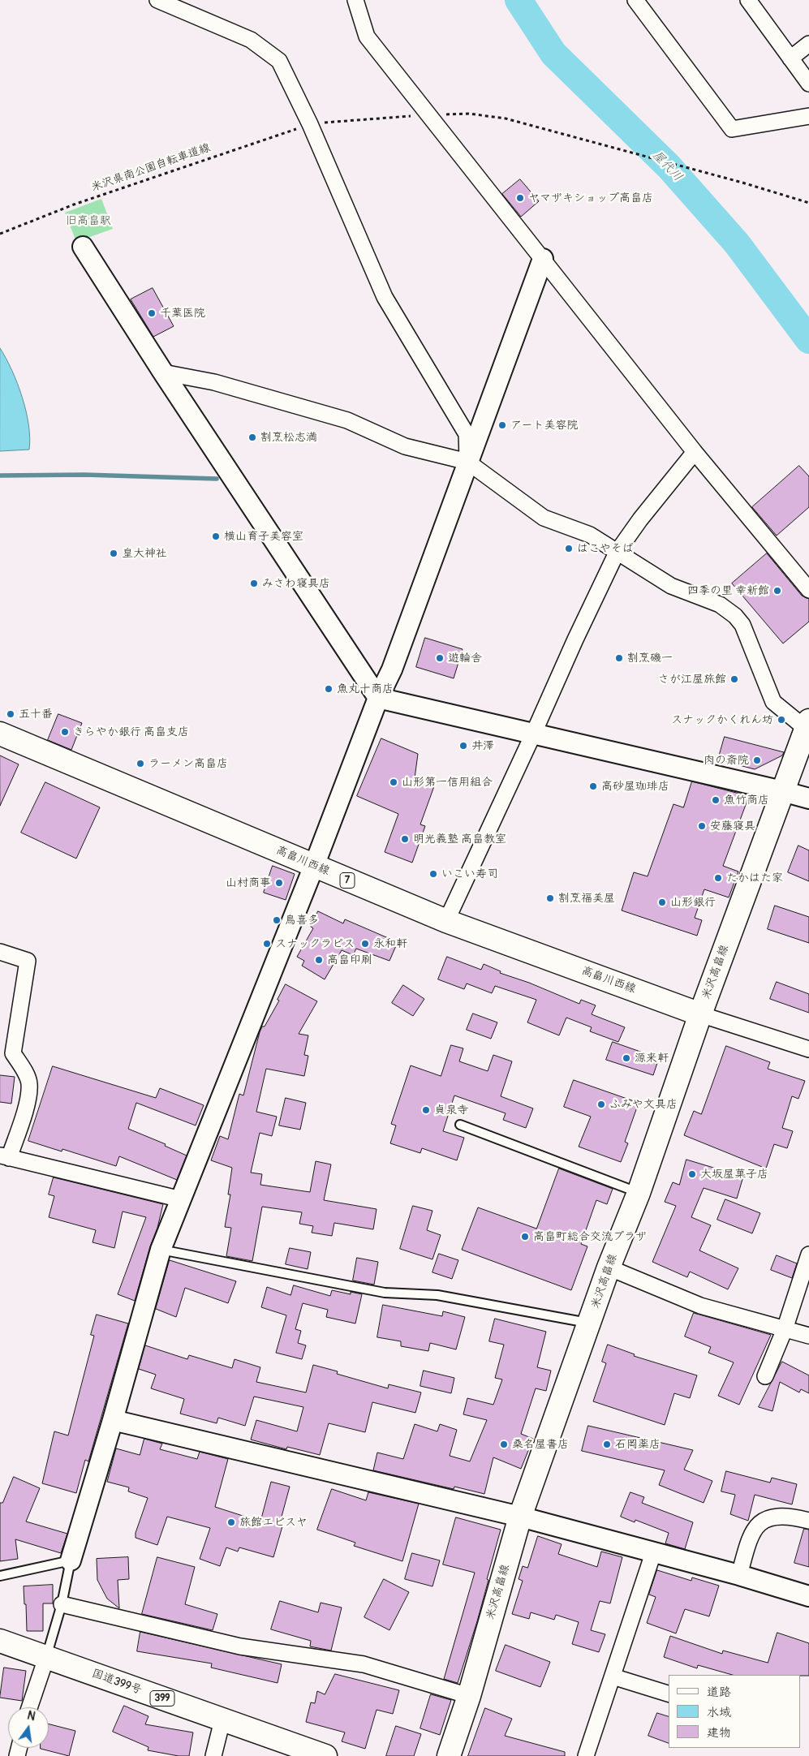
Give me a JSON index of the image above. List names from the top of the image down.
{
  "streets": {
    "main road": [
      "高畠川西線",
      "7",
      "米沢高畠線",
      "国道399号",
      "399"
    ],
    "path": ["米沢県南公園自転車道線"]
  },
  "crossings": [
    ["高畠川西線", "米沢高畠線"]
  ],
  "water": ["屋代川"],
  "parks": ["旧高畠駅"],
  "places": [
    "ヤマザキショップ高畠店",
    "千葉医院",
    "アート美容院",
    "割烹松志満",
    "横山育子美容室",
    "はこやそば",
    "皇大神社",
    "みさわ寝具店",
    "四季の里 幸新館",
    "遊輪舎",
    "割烹磯一",
    "さが江屋旅館",
    "魚丸十商店",
    "五十番",
    "スナックかくれん坊",
    "きらやか銀行 高畠支店",
    "井澤",
    "肉の斎院",
    "ラーメン高畠店",
    "山形第一信用組合",
    "高砂屋珈琲店",
    "魚竹商店",
    "安藤寝具",
    "明光義塾 高畠教室",
    "いこい寿司",
    "たかはた家",
    "山村商事",
    "割烹福美屋",
    "山形銀行",
    "鳥喜多",
    "スナックラピス",
    "永和軒",
    "高畠印刷",
    "源来軒",
    "ふみや文具店",
    "貞泉寺",
    "大坂屋菓子店",
    "高畠町総合交流プラザ",
    "桑名屋書店",
    "石岡薬店",
    "旅館エビスヤ"
  ],
  "legend": ["道路", "水域", "建物"],
  "north": "top"
}
